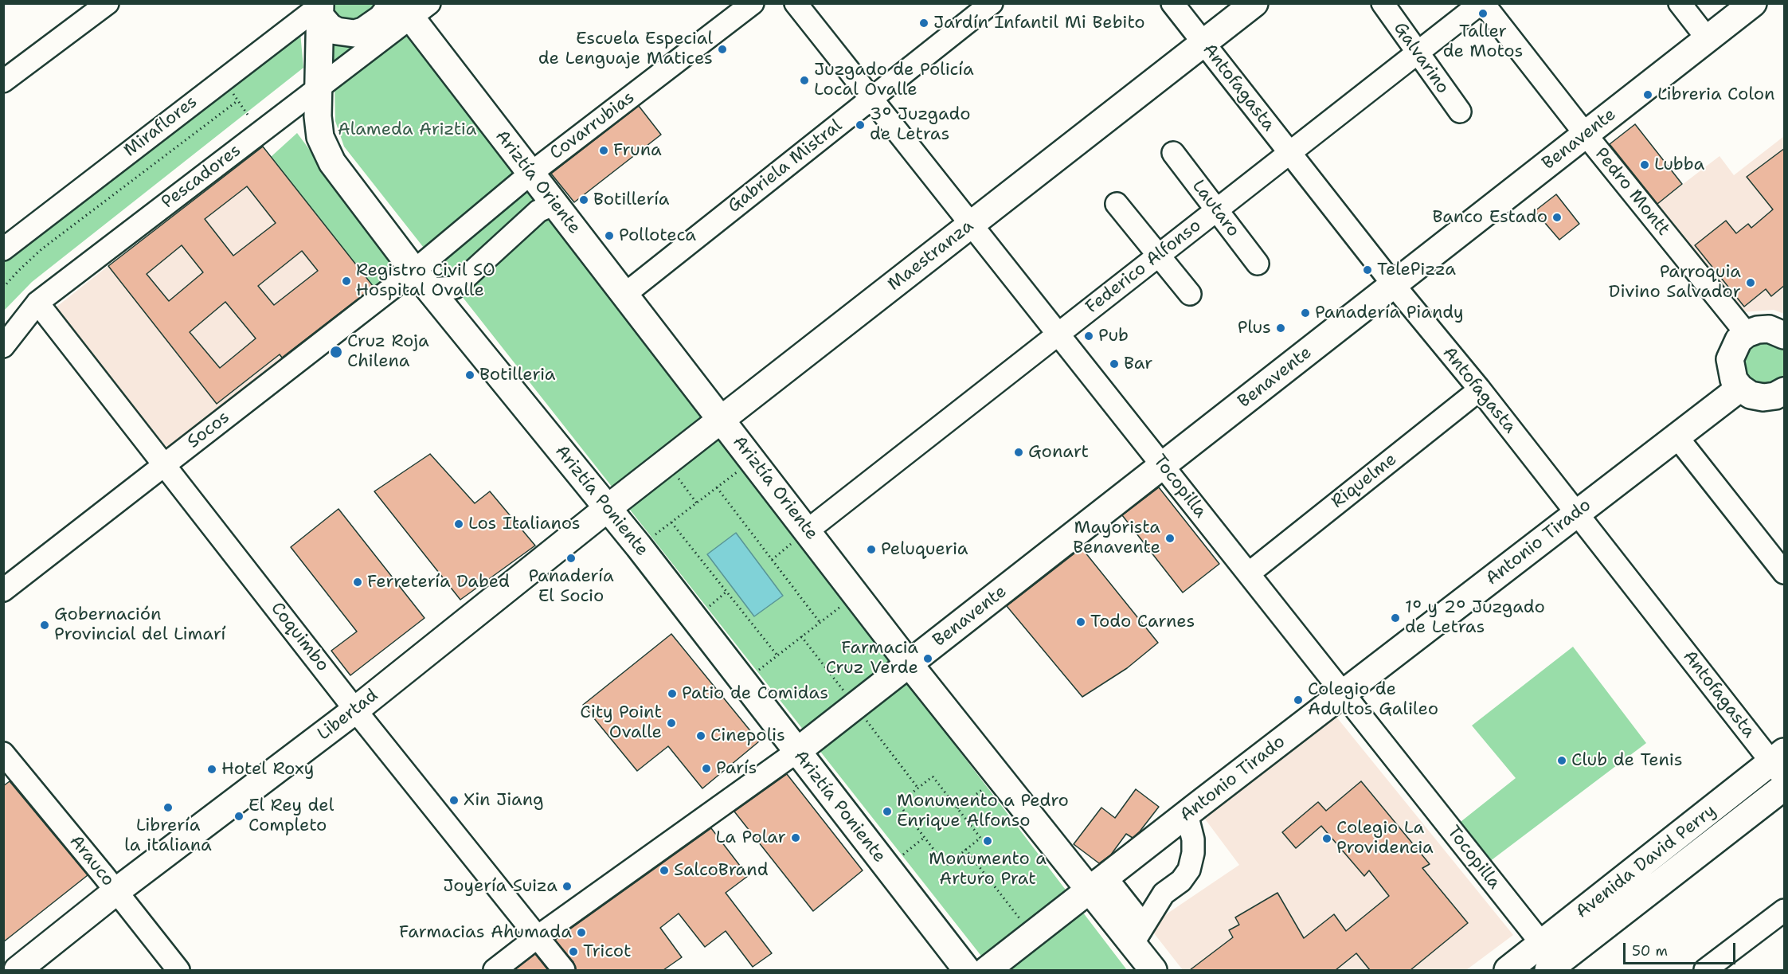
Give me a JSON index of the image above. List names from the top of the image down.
{
  "streets": {
    "main road": [
      "Benavente",
      "Ariztía Oriente",
      "Maestranza",
      "Ariztía Poniente",
      "Antonio Tirado",
      "Libertad",
      "Avenida David Perry"
    ],
    "street": [
      "Galvarino",
      "Antofagasta",
      "Covarrubias",
      "Miraflores",
      "Gabriela Mistral",
      "Pescadores",
      "Pedro Montt",
      "Lautaro",
      "Federico Alfonso",
      "Socos",
      "Riquelme",
      "Tocopilla",
      "Coquimbo",
      "Arauco"
    ]
  },
  "crossings": [
    ["Galvarino", "Federico Alfonso"],
    ["Antofagasta", "Benavente"],
    ["Antofagasta", "Maestranza"],
    ["Antofagasta", "Federico Alfonso"],
    ["Antofagasta", "Riquelme"],
    ["Antofagasta", "Antonio Tirado"],
    ["Antofagasta", "Avenida David Perry"],
    ["Covarrubias", "Ariztía Oriente"],
    ["Covarrubias", "Socos"],
    ["Covarrubias", "Ariztía Poniente"],
    ["Miraflores", "Ariztía Poniente"],
    ["Benavente", "Ariztía Oriente"],
    ["Benavente", "Pedro Montt"],
    ["Benavente", "Tocopilla"],
    ["Benavente", "Ariztía Poniente"],
    ["Gabriela Mistral", "Ariztía Oriente"],
    ["Gabriela Mistral", "Tocopilla"],
    ["Pescadores", "Ariztía Oriente"],
    ["Pescadores", "Ariztía Poniente"],
    ["Pescadores", "Coquimbo"],
    ["Ariztía Oriente", "Maestranza"],
    ["Ariztía Oriente", "Federico Alfonso"],
    ["Ariztía Oriente", "Antonio Tirado"],
    ["Pedro Montt", "Federico Alfonso"],
    ["Lautaro", "Federico Alfonso"],
    ["Maestranza", "Tocopilla"],
    ["Maestranza", "Ariztía Poniente"],
    ["Maestranza", "Libertad"],
    ["Federico Alfonso", "Tocopilla"],
    ["Socos", "Ariztía Poniente"],
    ["Socos", "Coquimbo"],
    ["Riquelme", "Tocopilla"],
    ["Tocopilla", "Antonio Tirado"],
    ["Tocopilla", "Avenida David Perry"],
    ["Ariztía Poniente", "Libertad"],
    ["Coquimbo", "Libertad"],
    ["Libertad", "Arauco"]
  ],
  "parks": ["Alameda Ariztia"],
  "places": [
    "Taller de Motos",
    "Jardín Infantil Mi Bebito",
    "Escuela Especial de Lenguaje Matices",
    "Juzgado de Policía Local Ovalle",
    "Libreria Colon",
    "3º Juzgado de Letras",
    "Fruna",
    "Lubba",
    "Botillería",
    "Banco Estado",
    "Polloteca",
    "TelePizza",
    "Registro Civil SO Hospital Ovalle",
    "Parroquia Divino Salvador",
    "Panadería Piandy",
    "Plus",
    "Pub",
    "Cruz Roja Chilena",
    "Bar",
    "Botilleria",
    "Gonart",
    "Los Italianos",
    "Mayorista Benavente",
    "Peluqueria",
    "Panadería El Socio",
    "Ferretería Dabed",
    "1º y 2° Juzgado de Letras",
    "Todo Carnes",
    "Gobernación Provincial del Limarí",
    "Farmacia Cruz Verde",
    "Patio de Comidas",
    "Colegio de Adultos Galileo",
    "City Point Ovalle",
    "Cinepolis",
    "Club de Tenis",
    "París",
    "Hotel Roxy",
    "Xin Jiang",
    "Librería la italiana",
    "Monumento a Pedro Enrique Alfonso",
    "El Rey del Completo",
    "La Polar",
    "Colegio La Providencia",
    "Monumento a Arturo Prat",
    "SalcoBrand",
    "Joyería Suiza",
    "Farmacias Ahumada",
    "Tricot"
  ],
  "scale_bar": "50 m"
}
